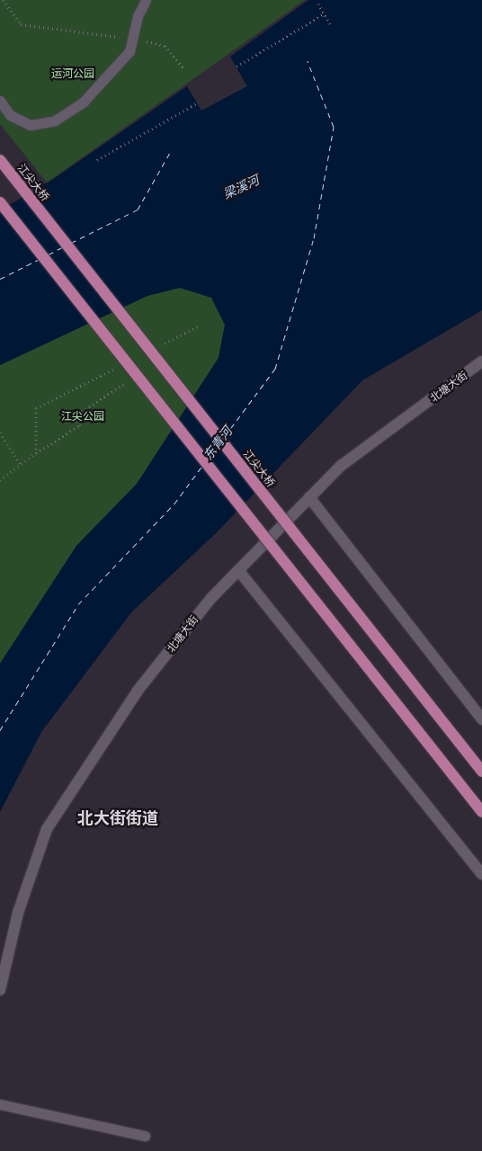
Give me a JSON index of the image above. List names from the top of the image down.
{
  "streets": {
    "main road": ["江尖大桥", "北塘大街"]
  },
  "districts": ["北大街街道"],
  "water": ["梁溪河", "东青河"],
  "parks": ["运河公园", "江尖公园"]
}
